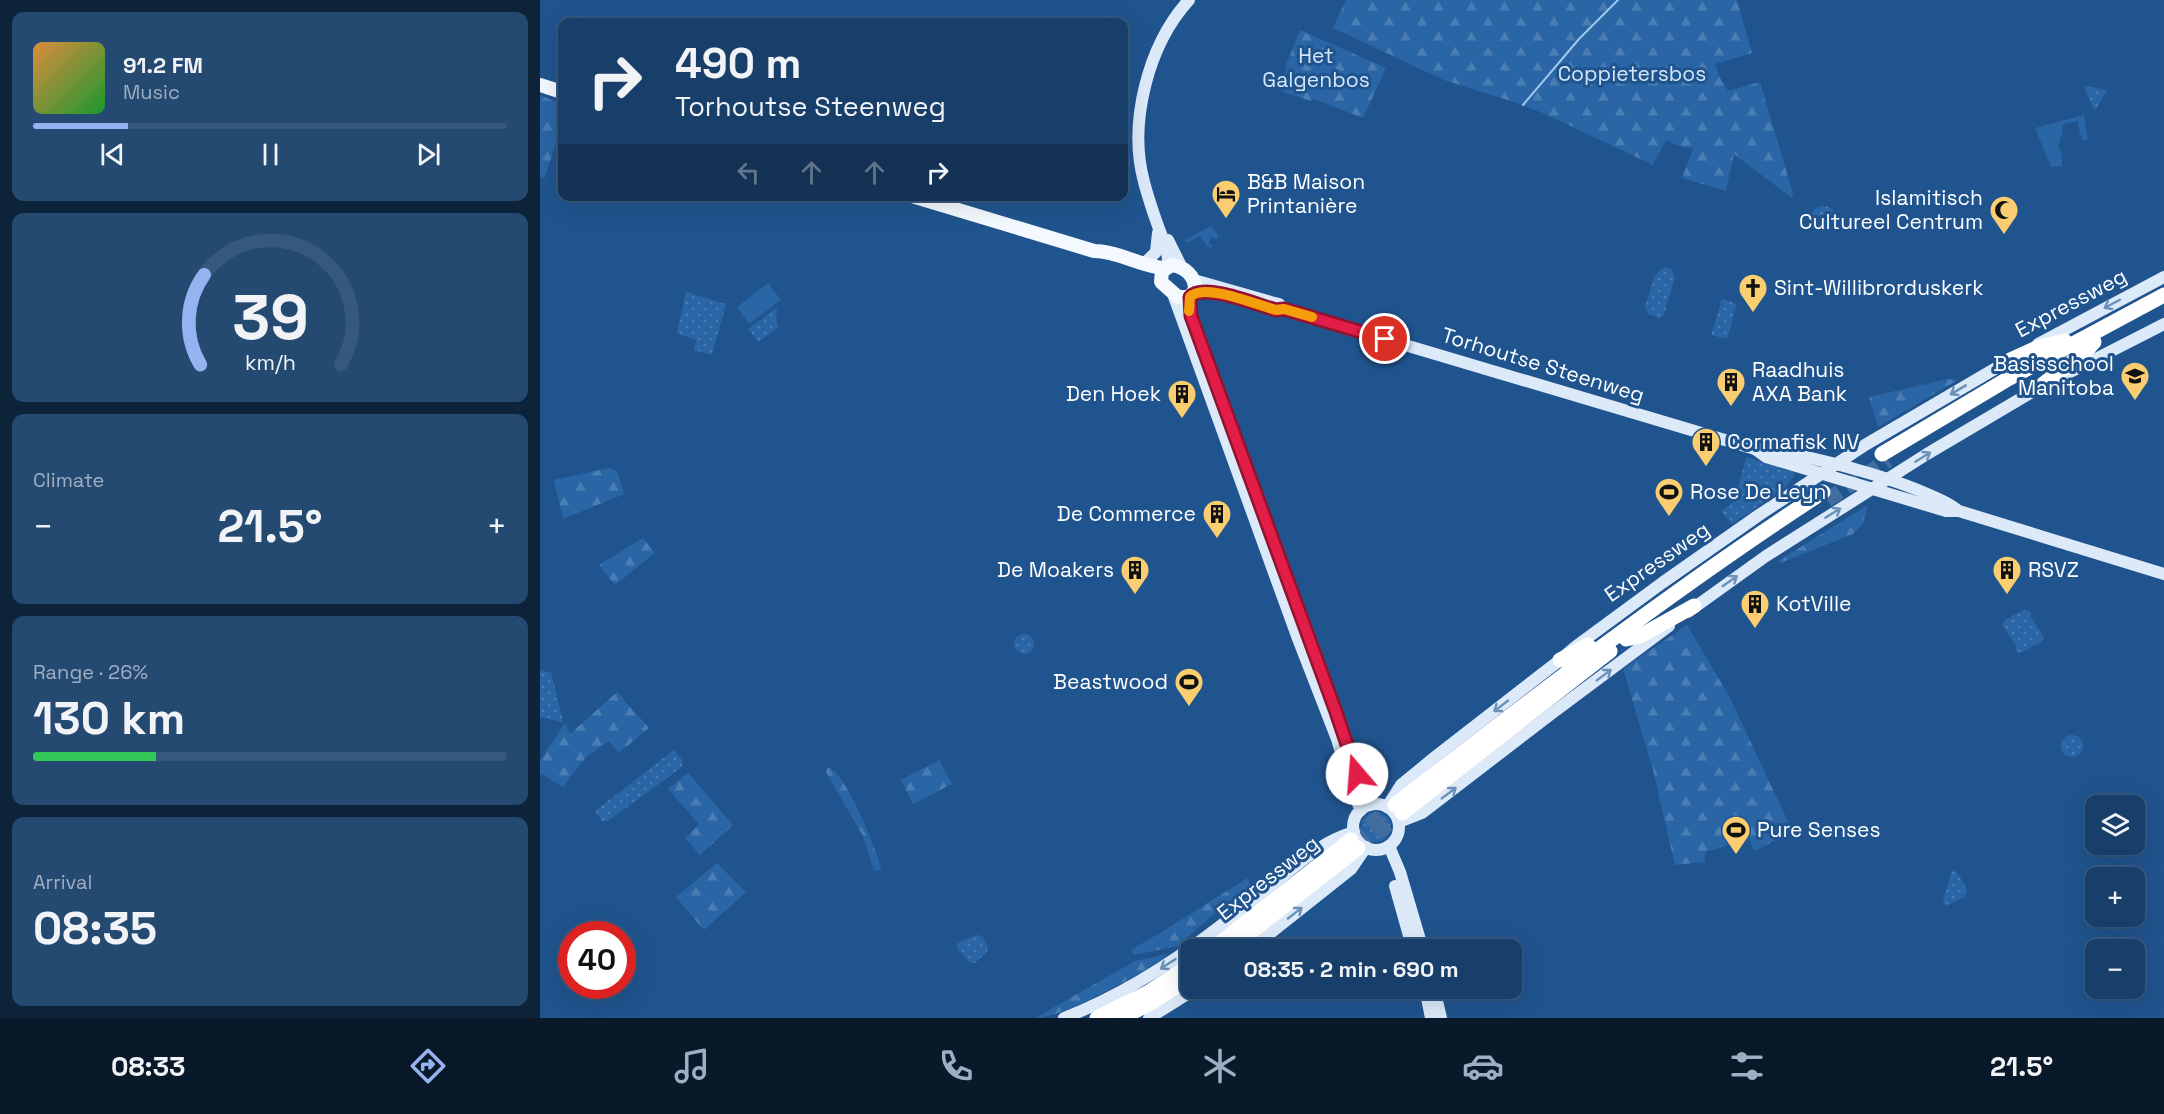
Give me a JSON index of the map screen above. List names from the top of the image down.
{
  "streets": {
    "highway": ["Expressweg"],
    "street": ["Torhoutse Steenweg"]
  },
  "crossings": [
    ["Expressweg", "Torhoutse Steenweg"]
  ],
  "parks": ["Het Galgenbos", "Coppietersbos"],
  "places": {
    "hotel": ["B&B Maison Printanière"],
    "mosque": ["Islamitisch Cultureel Centrum"],
    "church": ["Sint-Willibrorduskerk"],
    "school or university": ["Basisschool Manitoba"],
    "building": [
      "Raadhuis AXA Bank",
      "Den Hoek",
      "Cormafisk NV",
      "De Commerce",
      "De Moakers",
      "RSVZ",
      "KotVille"
    ],
    "sports": ["Rose De Leyn", "Beastwood", "Pure Senses"]
  },
  "page": {
    "turn": ["490 m", "Torhoutse Steenweg"],
    "song": ["91.2 FM", "Music"],
    "tile": [
      "Climate",
      ["Range · 26%", "130 km"],
      ["Arrival", "08:35"]
    ],
    "heat": ["−", "21.5°", "+"],
    "map_buttons": ["+", "−"],
    "limit": "40",
    "trip": "08:35 · 2 min · 690 m",
    "tabs": ["08:33", "21.5°"],
    "gauge": ["39", "km/h"]
  }
}
